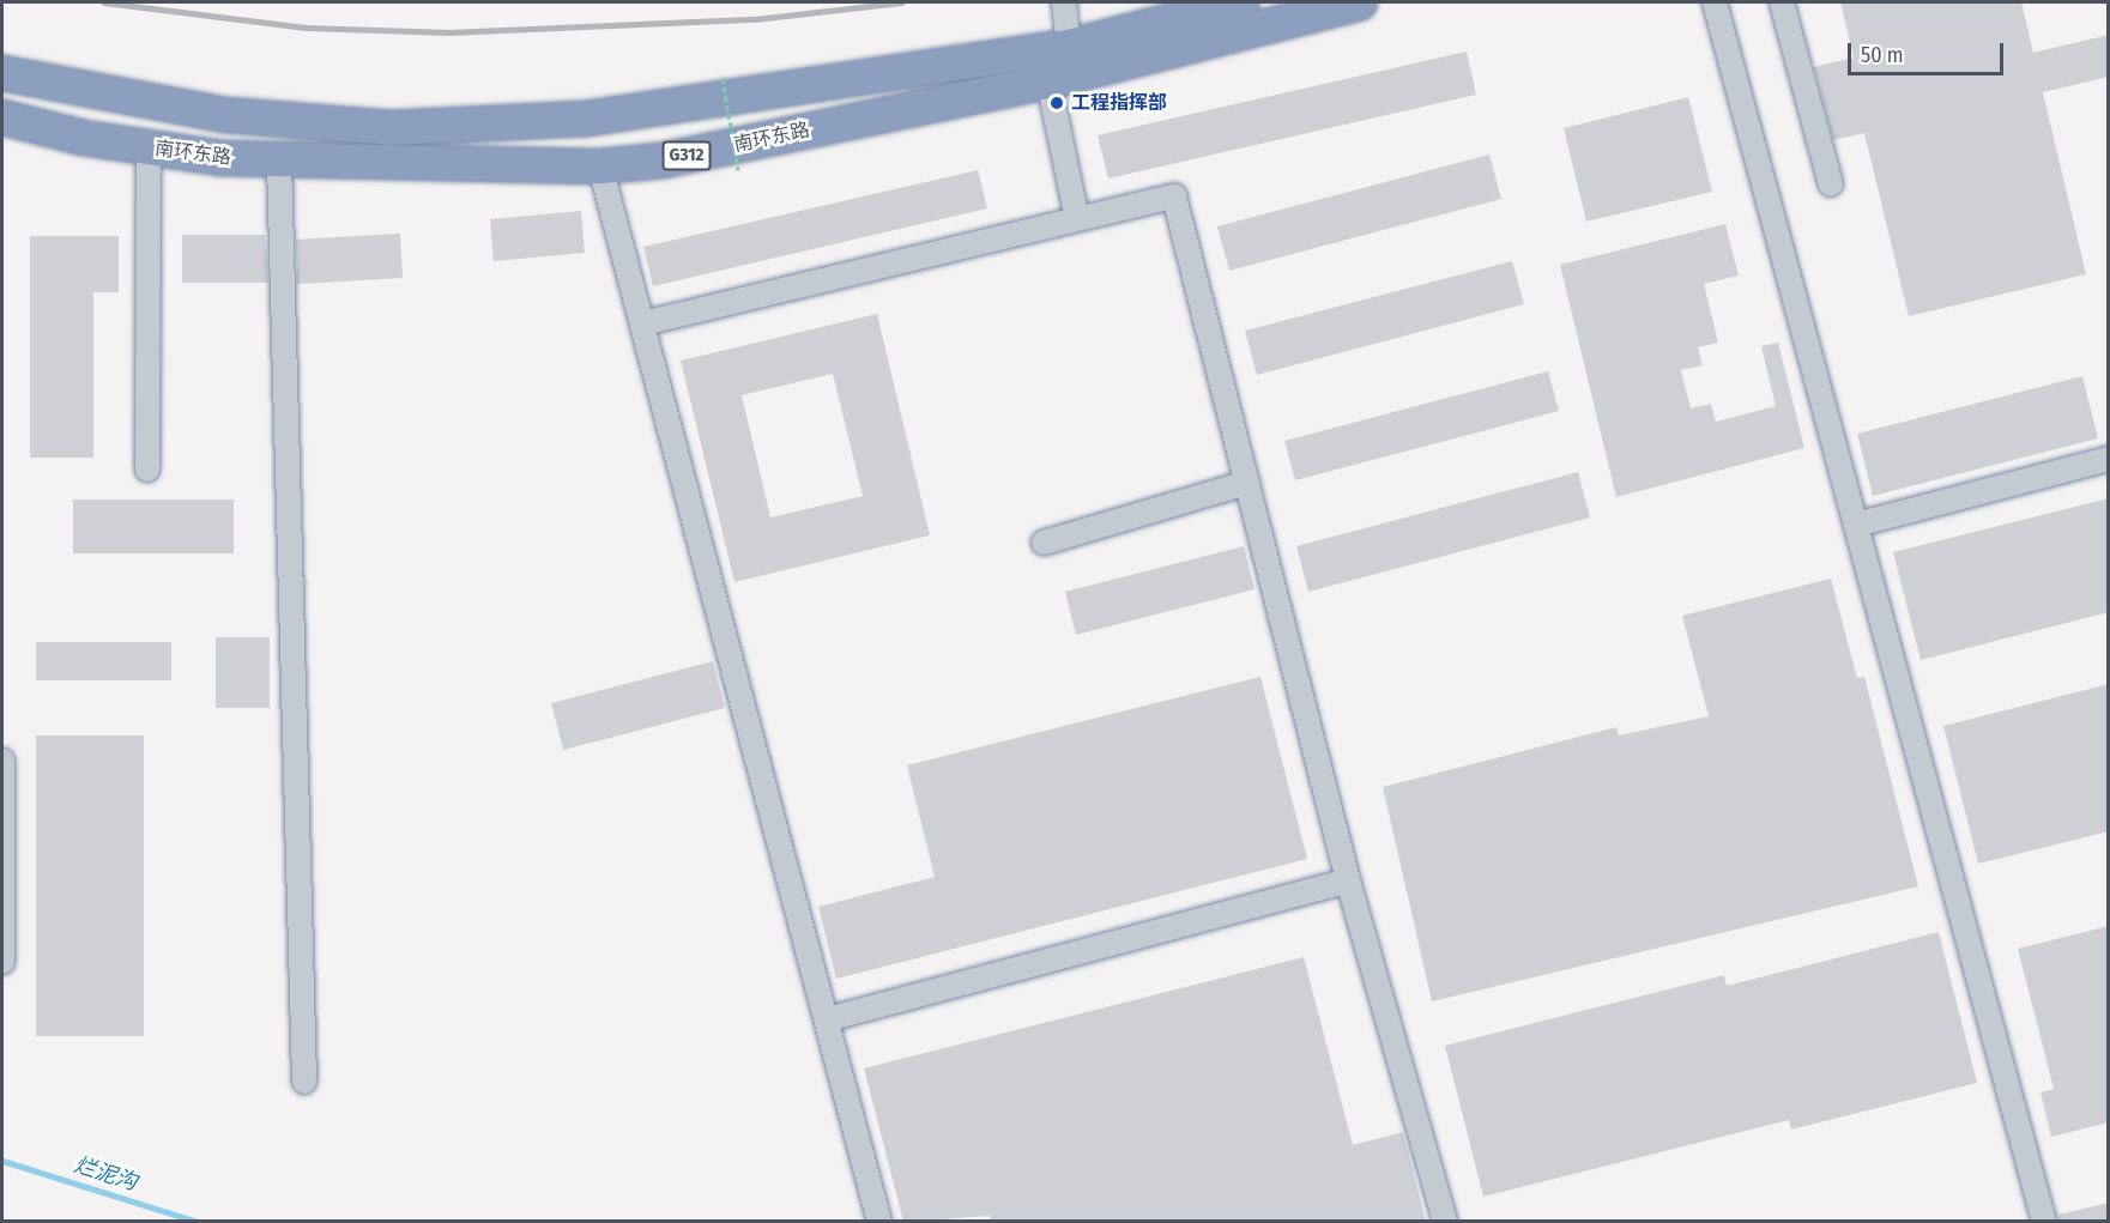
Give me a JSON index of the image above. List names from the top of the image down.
{
  "streets": {
    "highway": ["南环东路", "G312"]
  },
  "water": ["烂泥沟"],
  "places": ["工程指挥部"],
  "scale_bar": "50 m"
}
